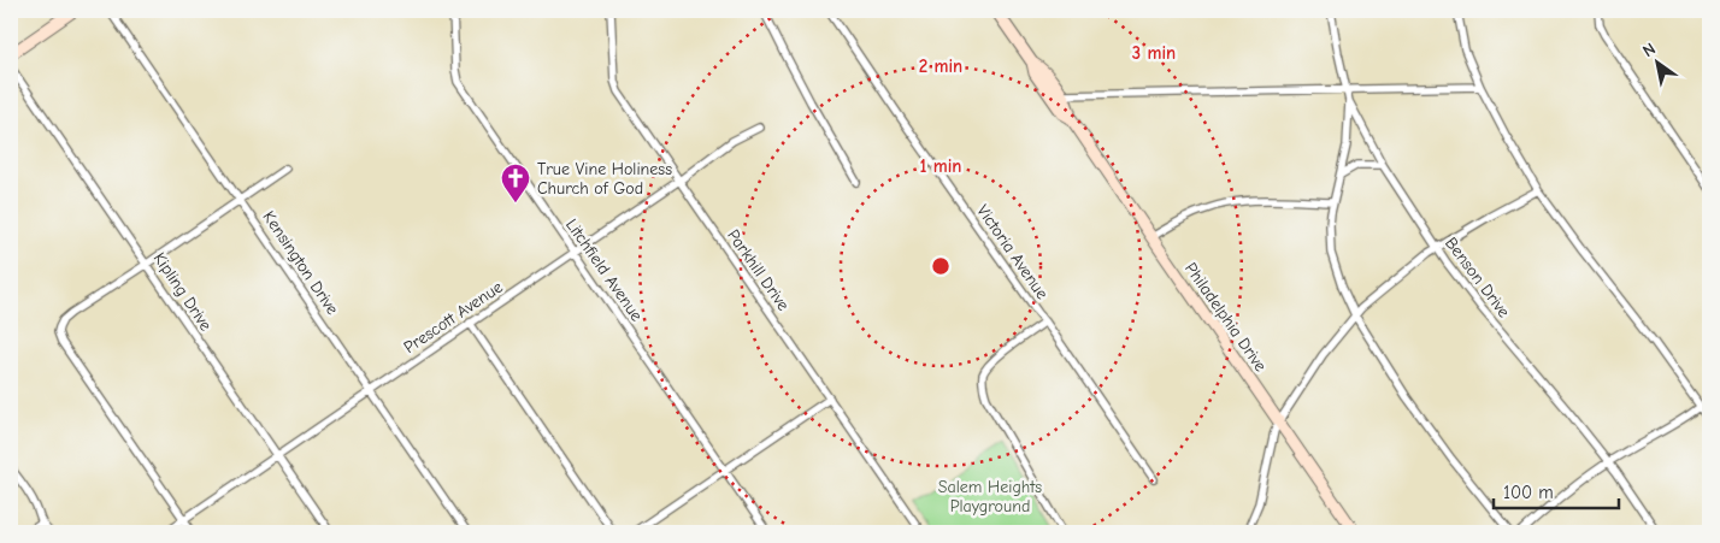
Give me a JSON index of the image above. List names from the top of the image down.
{
  "streets": {
    "main road": ["Philadelphia Drive"],
    "street": [
      "Victoria Avenue",
      "Kensington Drive",
      "Litchfield Avenue",
      "Parkhill Drive",
      "Benson Drive",
      "Kipling Drive",
      "Prescott Avenue"
    ]
  },
  "crossings": [
    ["Kensington Drive", "Prescott Avenue"],
    ["Litchfield Avenue", "Prescott Avenue"],
    ["Parkhill Drive", "Prescott Avenue"],
    ["Kipling Drive", "Prescott Avenue"]
  ],
  "parks": ["Salem Heights Playground"],
  "places": {
    "church": ["True Vine Holiness Church of God"]
  },
  "scale_bar": "100 m",
  "north": "top left",
  "rings": ["3 min", "2 min", "1 min"]
}
